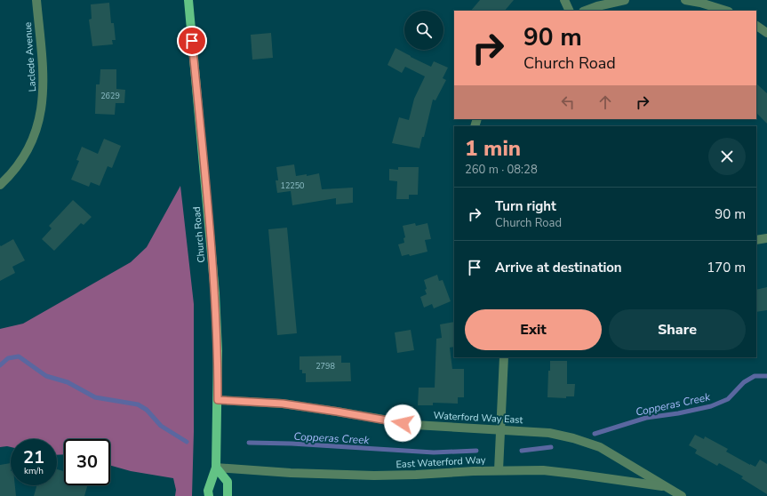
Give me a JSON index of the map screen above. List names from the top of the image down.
{
  "streets": {
    "main road": ["Church Road"],
    "street": ["Laclede Avenue", "Waterford Way East", "East Waterford Way"]
  },
  "crossings": [
    ["Church Road", "Waterford Way East"],
    ["Church Road", "East Waterford Way"],
    ["Waterford Way East", "East Waterford Way"]
  ],
  "water": ["Copperas Creek"],
  "house_numbers": ["2629", "12250", "2798"],
  "page": {
    "turn": ["90 m", "Church Road"],
    "heading": ["1 min", "260 m · 08:28"],
    "list": [
      {
        "name": "Turn right",
        "note": "Church Road",
        "value": "90 m"
      },
      {
        "name": "Arrive at destination",
        "value": "170 m"
      }
    ],
    "buttons": ["Exit", "Share"],
    "speed": "21 km/h",
    "limit": "30"
  }
}
